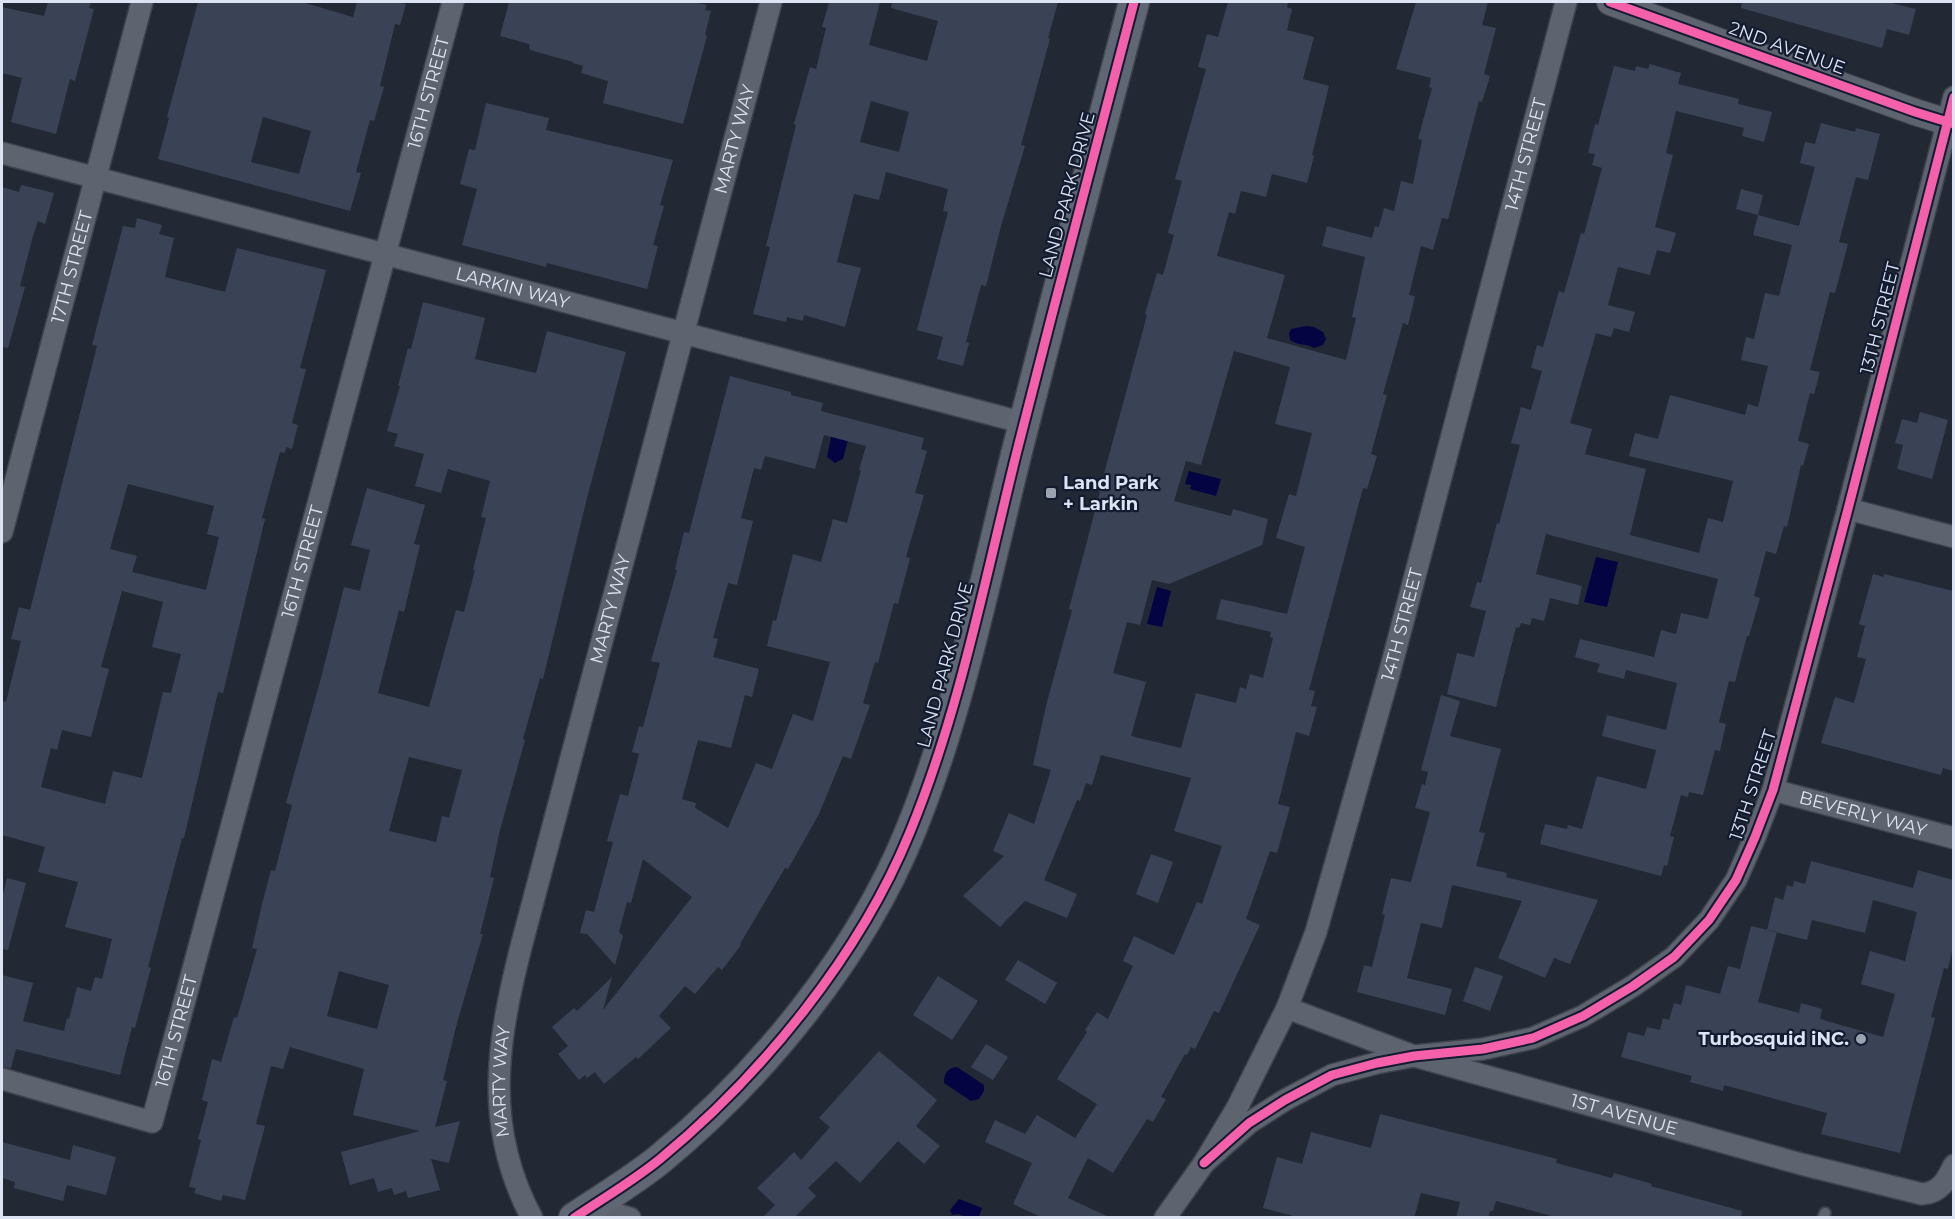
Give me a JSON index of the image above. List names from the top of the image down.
{
  "streets": {
    "main road": ["LAND PARK DRIVE"],
    "street": [
      "2ND AVENUE",
      "16TH STREET",
      "MARTY WAY",
      "14TH STREET",
      "17TH STREET",
      "LARKIN WAY",
      "13TH STREET",
      "BEVERLY WAY",
      "1ST AVENUE"
    ]
  },
  "crossings": [
    ["2ND AVENUE", "13TH STREET"],
    ["16TH STREET", "LARKIN WAY"],
    ["MARTY WAY", "LARKIN WAY"],
    ["14TH STREET", "13TH STREET"],
    ["14TH STREET", "1ST AVENUE"],
    ["LAND PARK DRIVE", "LARKIN WAY"],
    ["17TH STREET", "LARKIN WAY"],
    ["13TH STREET", "BEVERLY WAY"],
    ["13TH STREET", "1ST AVENUE"]
  ],
  "places": {
    "transit": ["Land Park + Larkin"],
    "other": ["Turbosquid iNC."]
  }
}
